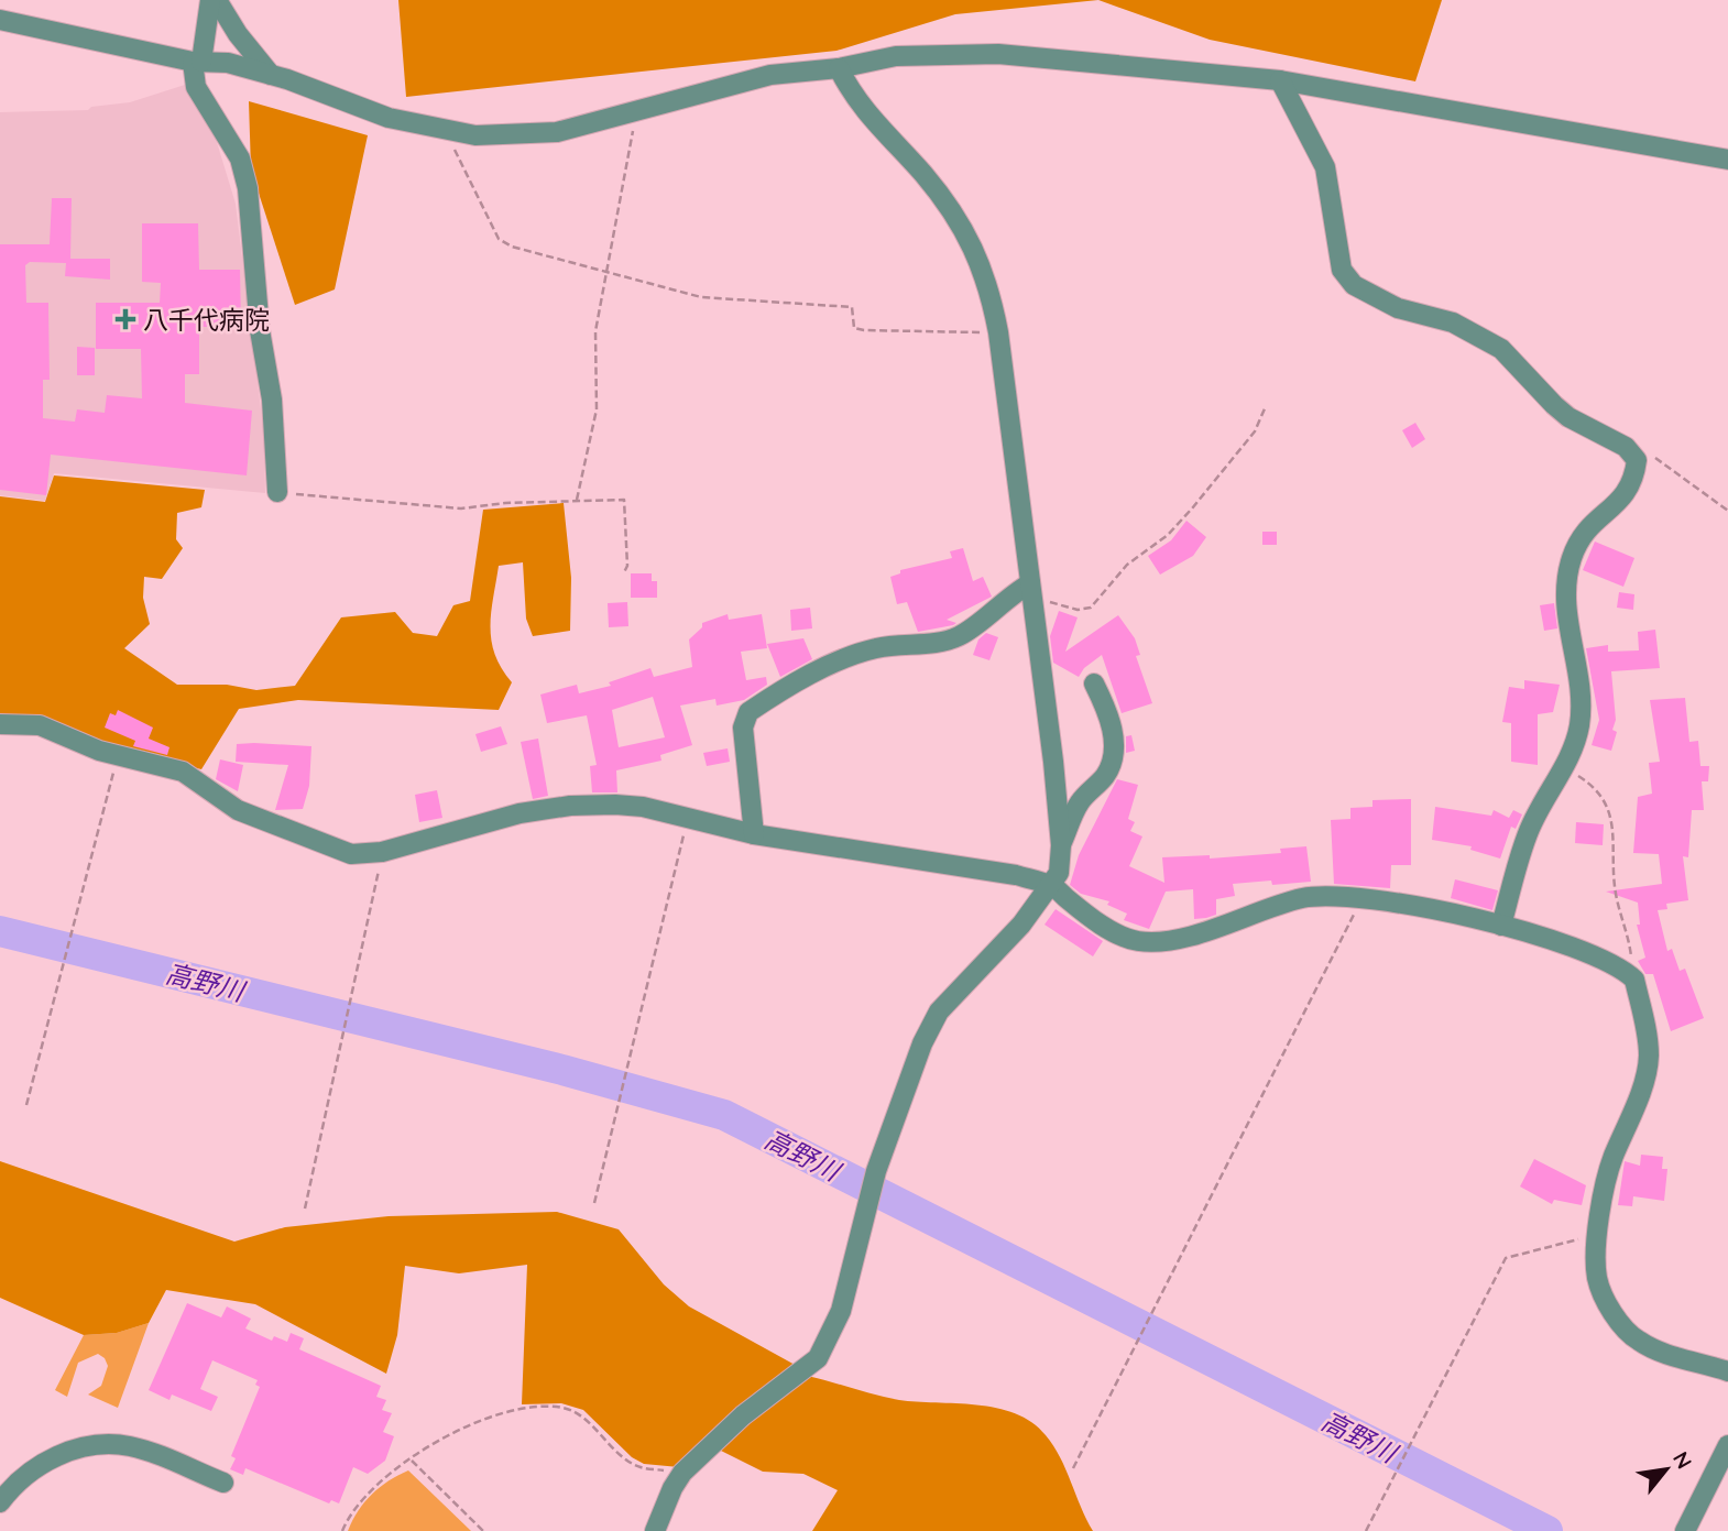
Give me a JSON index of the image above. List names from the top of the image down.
{
  "water": ["高野川"],
  "places": {
    "health": ["八千代病院"]
  },
  "north": "top right"
}
